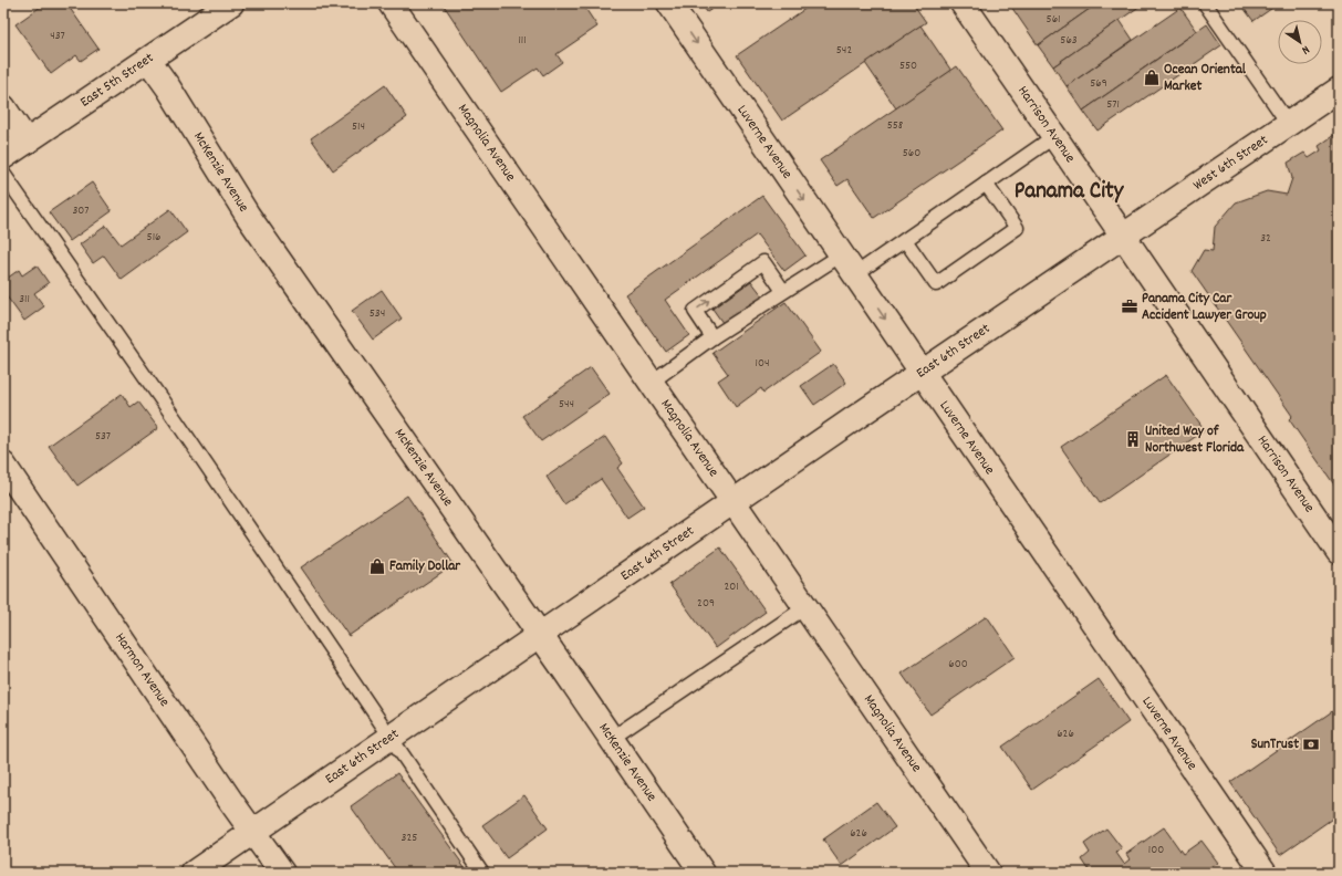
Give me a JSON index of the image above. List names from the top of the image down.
{
  "streets": {
    "street": [
      "East 5th Street",
      "Harrison Avenue",
      "Magnolia Avenue",
      "Luverne Avenue",
      "West 6th Street",
      "McKenzie Avenue",
      "East 6th Street",
      "Harmon Avenue"
    ]
  },
  "crossings": [
    ["East 5th Street", "McKenzie Avenue"],
    ["Harrison Avenue", "West 6th Street"],
    ["Harrison Avenue", "East 6th Street"],
    ["Magnolia Avenue", "East 6th Street"],
    ["Luverne Avenue", "East 6th Street"],
    ["West 6th Street", "East 6th Street"],
    ["McKenzie Avenue", "East 6th Street"],
    ["East 6th Street", "Harmon Avenue"]
  ],
  "one_way": ["Luverne Avenue"],
  "districts": ["Panama City"],
  "places": {
    "shop": ["Ocean Oriental Market", "Family Dollar"],
    "office": ["Panama City Car Accident Lawyer Group"],
    "building": ["United Way of Northwest Florida"],
    "bank": ["SunTrust"]
  },
  "house_numbers": [
    "561",
    "437",
    "111",
    "563",
    "542",
    "550",
    "569",
    "571",
    "558",
    "514",
    "560",
    "307",
    "516",
    "32",
    "311",
    "534",
    "104",
    "544",
    "537",
    "201",
    "209",
    "600",
    "626",
    "626",
    "325",
    "100"
  ],
  "north": "bottom right"
}
